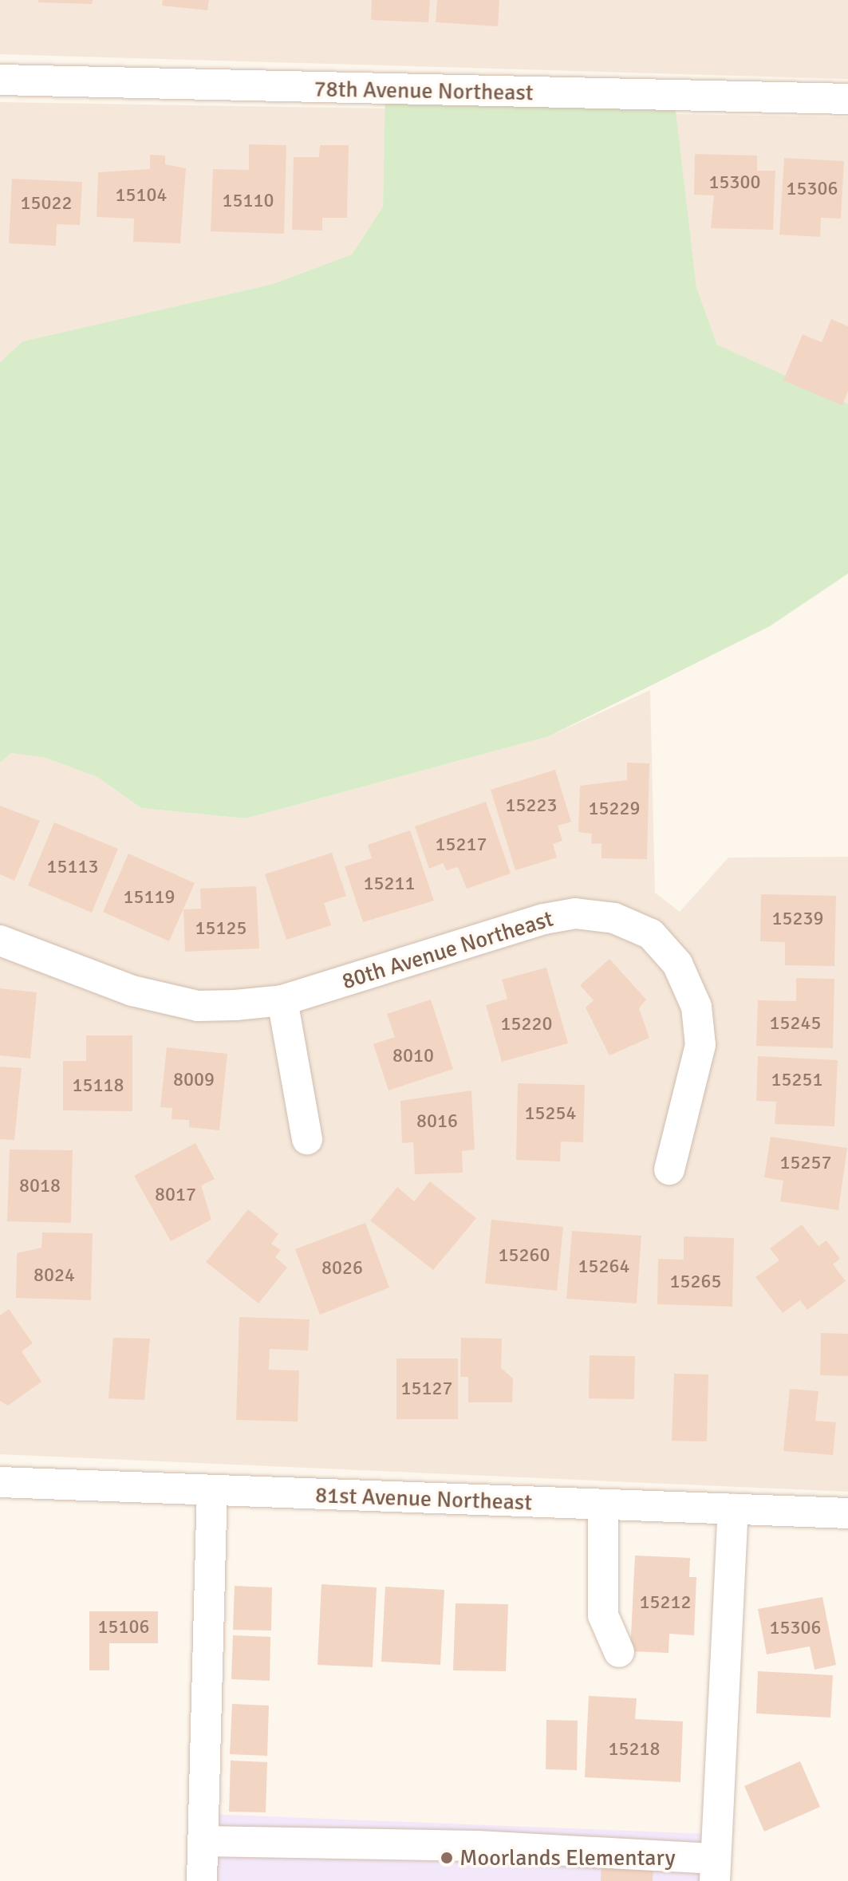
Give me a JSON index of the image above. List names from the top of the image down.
{
  "streets": {
    "street": ["78th Avenue Northeast", "80th Avenue Northeast", "81st Avenue Northeast"]
  },
  "places": ["Moorlands Elementary"],
  "house_numbers": [
    "15300",
    "15306",
    "15104",
    "15110",
    "15022",
    "15223",
    "15229",
    "15217",
    "15113",
    "15211",
    "15119",
    "15239",
    "15125",
    "15245",
    "15220",
    "8010",
    "8009",
    "15251",
    "15118",
    "15254",
    "8016",
    "15257",
    "8018",
    "8017",
    "15260",
    "15264",
    "8026",
    "8024",
    "15265",
    "15127",
    "15212",
    "15106",
    "15306",
    "15218"
  ]
}
